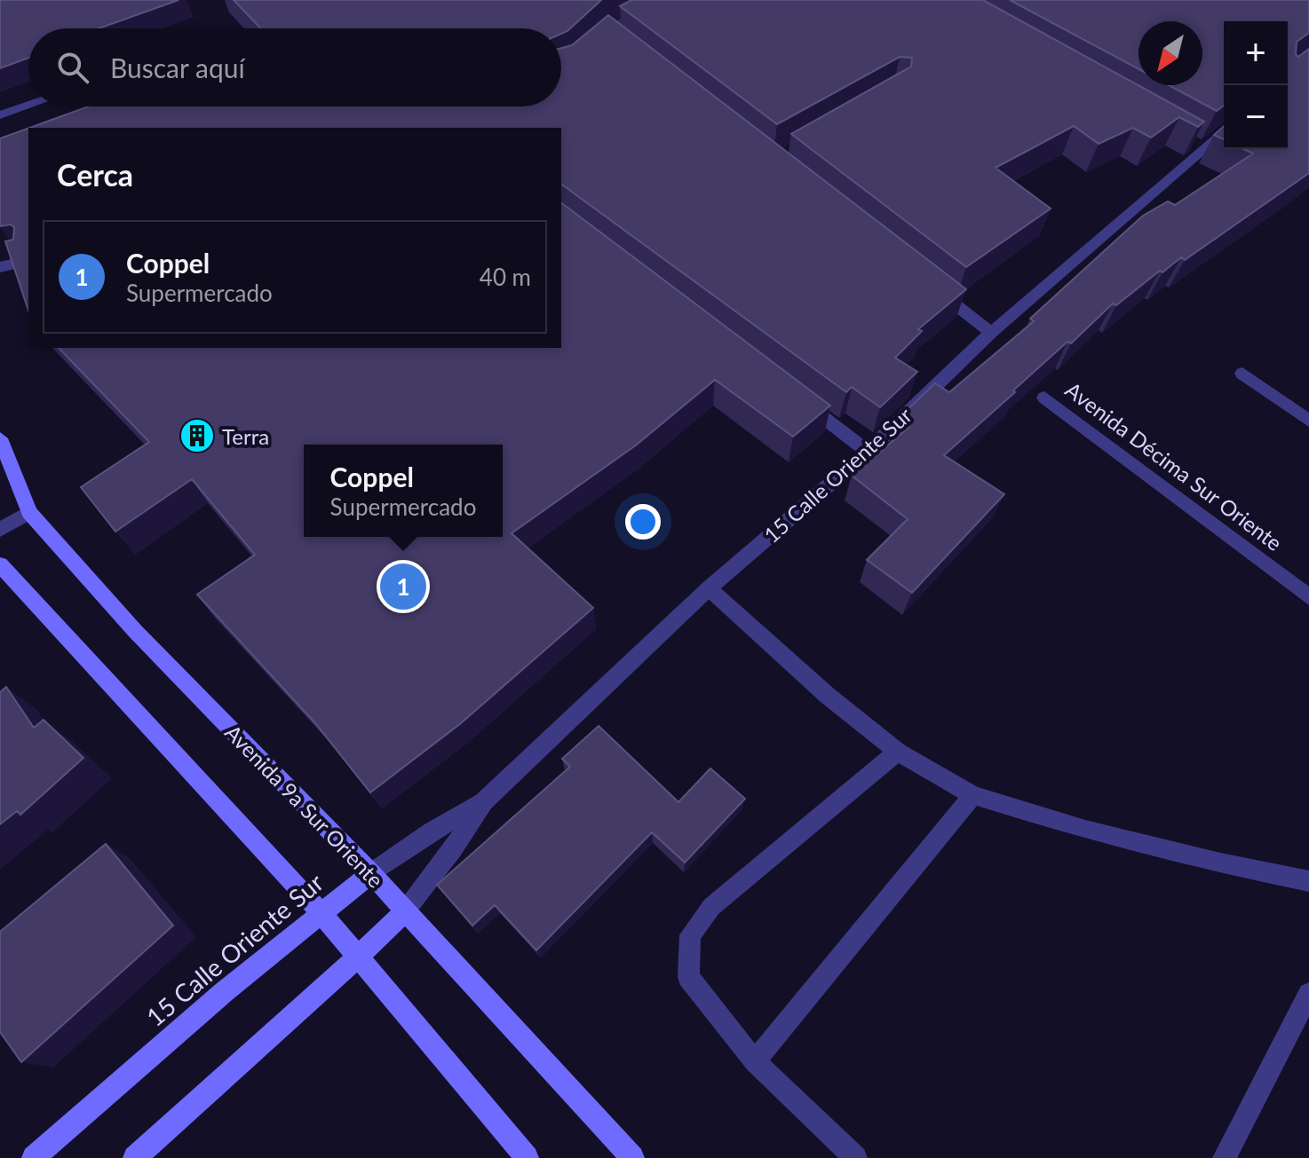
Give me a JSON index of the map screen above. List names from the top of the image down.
{
  "streets": {
    "main road": ["15 Calle Oriente Sur", "Avenida 9a Sur Oriente"],
    "street": ["Avenida Décima Sur Oriente"]
  },
  "crossings": [
    ["15 Calle Oriente Sur", "Avenida 9a Sur Oriente"]
  ],
  "places": {
    "building": ["Terra"]
  },
  "north": "bottom left",
  "page": {
    "map_buttons": ["+", "−"],
    "search": "Buscar aquí",
    "heading": "Cerca",
    "list": [
      {
        "mark": "1",
        "name": "Coppel",
        "note": "Supermercado",
        "value": "40 m"
      }
    ],
    "popup": ["Coppel", "Supermercado"],
    "pins": "1"
  }
}
